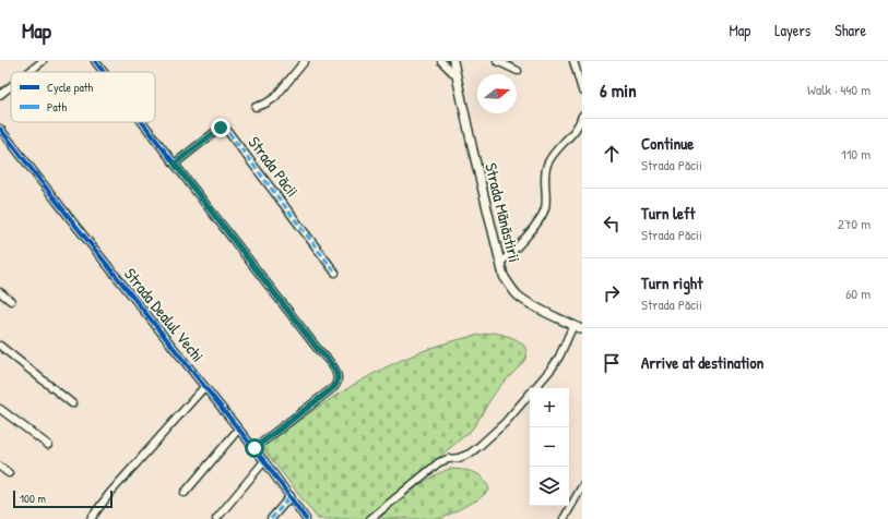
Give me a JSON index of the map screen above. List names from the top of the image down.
{
  "streets": {
    "street": ["Strada Păcii", "Strada Mănăstirii", "Strada Dealul Vechi"]
  },
  "legend": ["Cycle path", "Path"],
  "scale_bar": "100 m",
  "north": "right",
  "page": {
    "header": "Map",
    "nav": ["Map", "Layers", "Share"],
    "heading": ["6 min", "Walk · 440 m"],
    "list": [
      ["Continue", "Strada Păcii", "110 m"],
      ["Turn left", "Strada Păcii", "270 m"],
      ["Turn right", "Strada Păcii", "60 m"],
      "Arrive at destination"
    ],
    "map_buttons": ["+", "−"],
    "scale": "100 m"
  }
}
